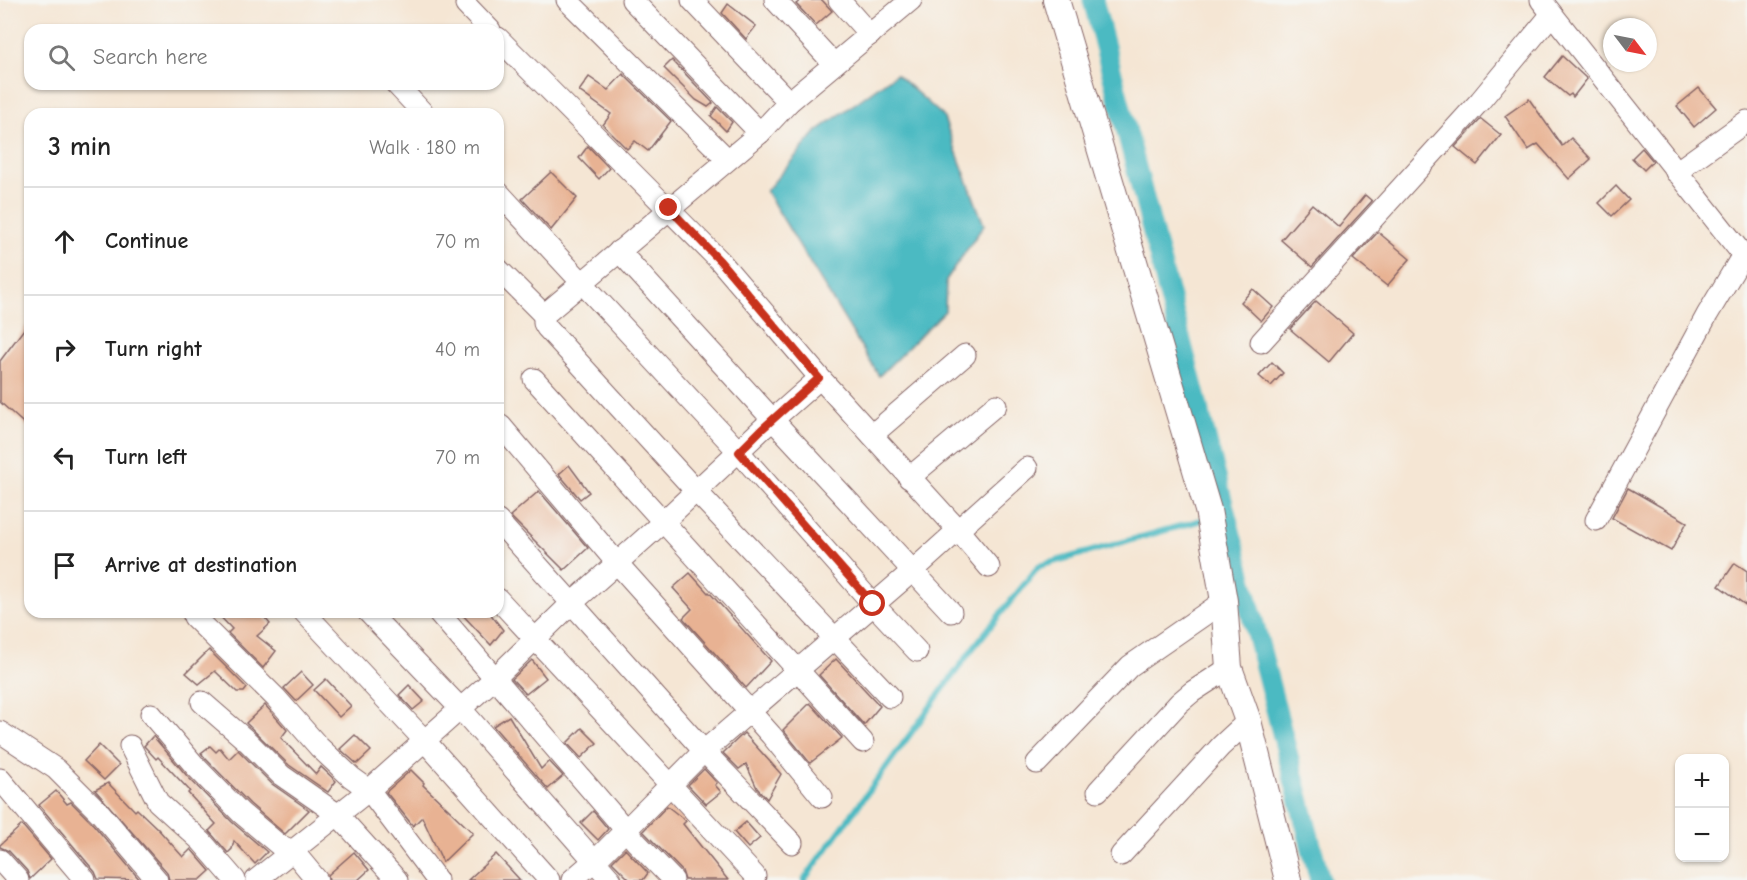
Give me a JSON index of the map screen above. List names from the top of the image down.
{
  "north": "bottom right",
  "page": {
    "search": "Search here",
    "heading": ["3 min", "Walk · 180 m"],
    "list": [
      ["Continue", "70 m"],
      ["Turn right", "40 m"],
      ["Turn left", "70 m"],
      "Arrive at destination"
    ],
    "map_buttons": ["+", "−"]
  }
}
